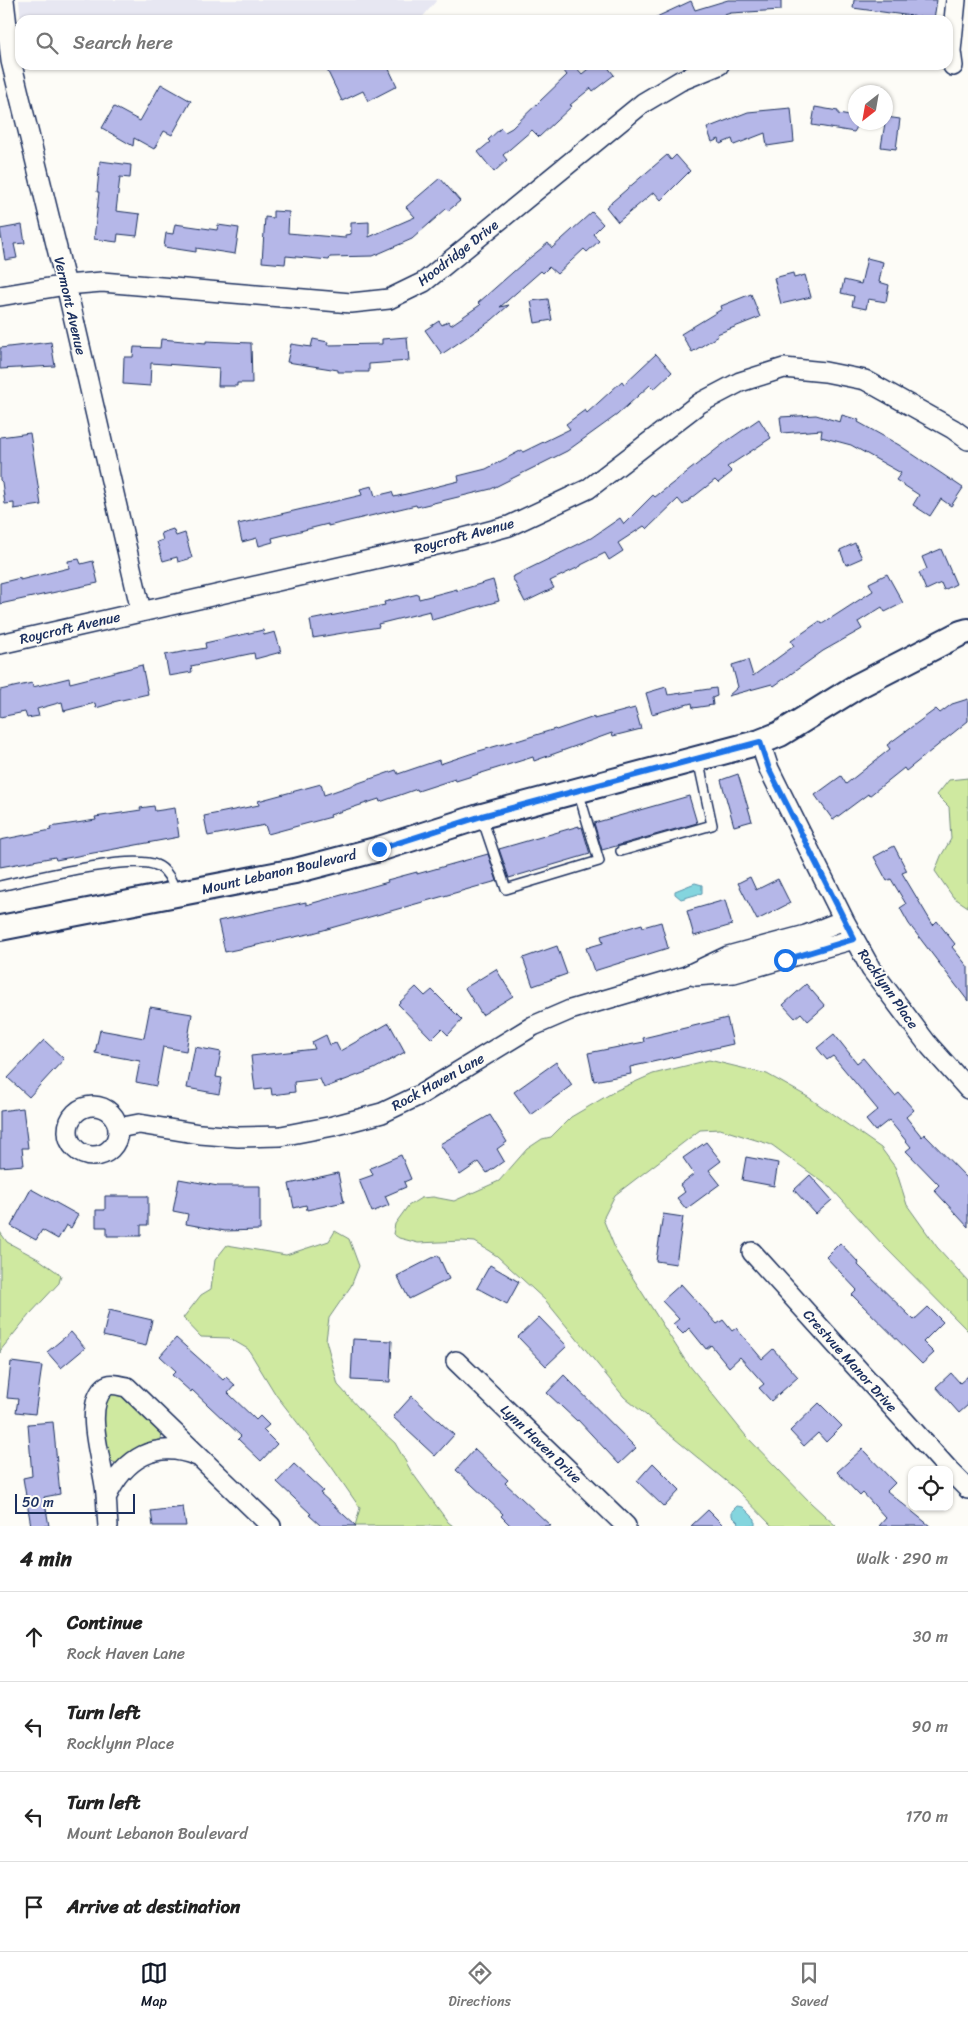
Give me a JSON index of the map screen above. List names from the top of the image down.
{
  "streets": {
    "street": [
      "Hoodridge Drive",
      "Vermont Avenue",
      "Roycroft Avenue",
      "Mount Lebanon Boulevard",
      "Rocklynn Place",
      "Rock Haven Lane",
      "Crestvue Manor Drive",
      "Lynn Haven Drive"
    ]
  },
  "crossings": [
    ["Hoodridge Drive", "Vermont Avenue"],
    ["Vermont Avenue", "Roycroft Avenue"],
    ["Mount Lebanon Boulevard", "Rocklynn Place"],
    ["Rocklynn Place", "Rock Haven Lane"]
  ],
  "scale_bar": "50 m",
  "north": "bottom left",
  "page": {
    "search": "Search here",
    "scale": "50 m",
    "heading": ["4 min", "Walk · 290 m"],
    "list": [
      ["Continue", "Rock Haven Lane", "30 m"],
      ["Turn left", "Rocklynn Place", "90 m"],
      ["Turn left", "Mount Lebanon Boulevard", "170 m"],
      "Arrive at destination"
    ],
    "nav": ["Map", "Directions", "Saved"]
  }
}
